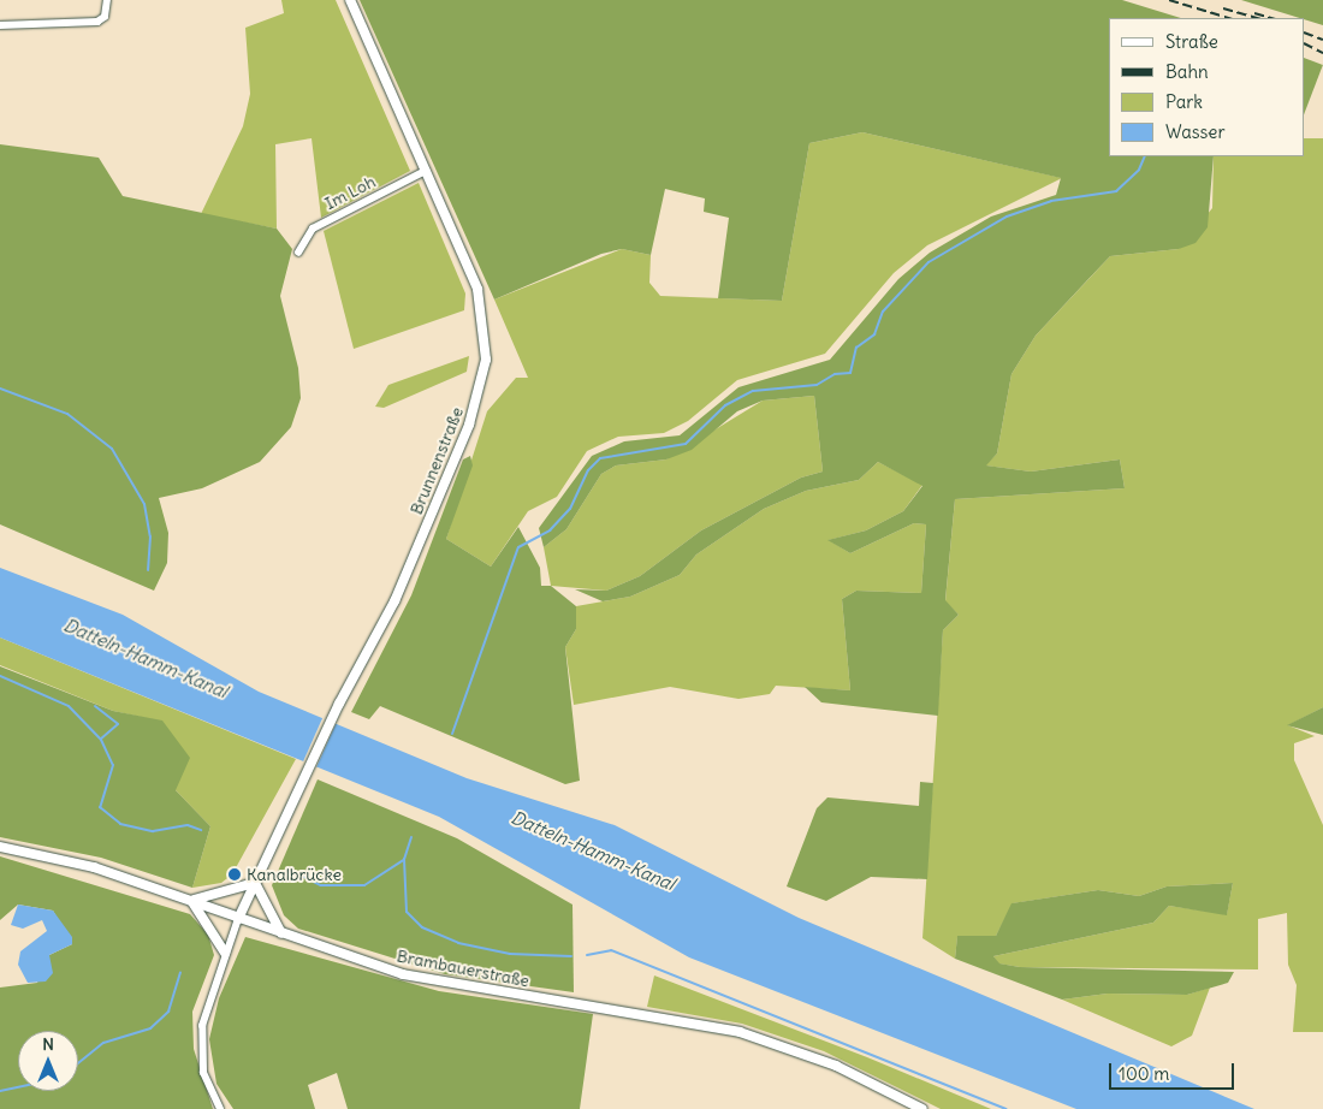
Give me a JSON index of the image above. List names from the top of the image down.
{
  "streets": {
    "main road": ["Brunnenstraße", "Brambauerstraße"],
    "street": ["Im Loh"]
  },
  "crossings": [
    ["Im Loh", "Brunnenstraße"],
    ["Brunnenstraße", "Brambauerstraße"]
  ],
  "water": ["Datteln-Hamm-Kanal"],
  "places": ["Kanalbrücke"],
  "legend": [
    "Straße",
    "Bahn",
    "Park",
    "Wasser"
  ],
  "scale_bar": "100 m",
  "north": "top"
}
